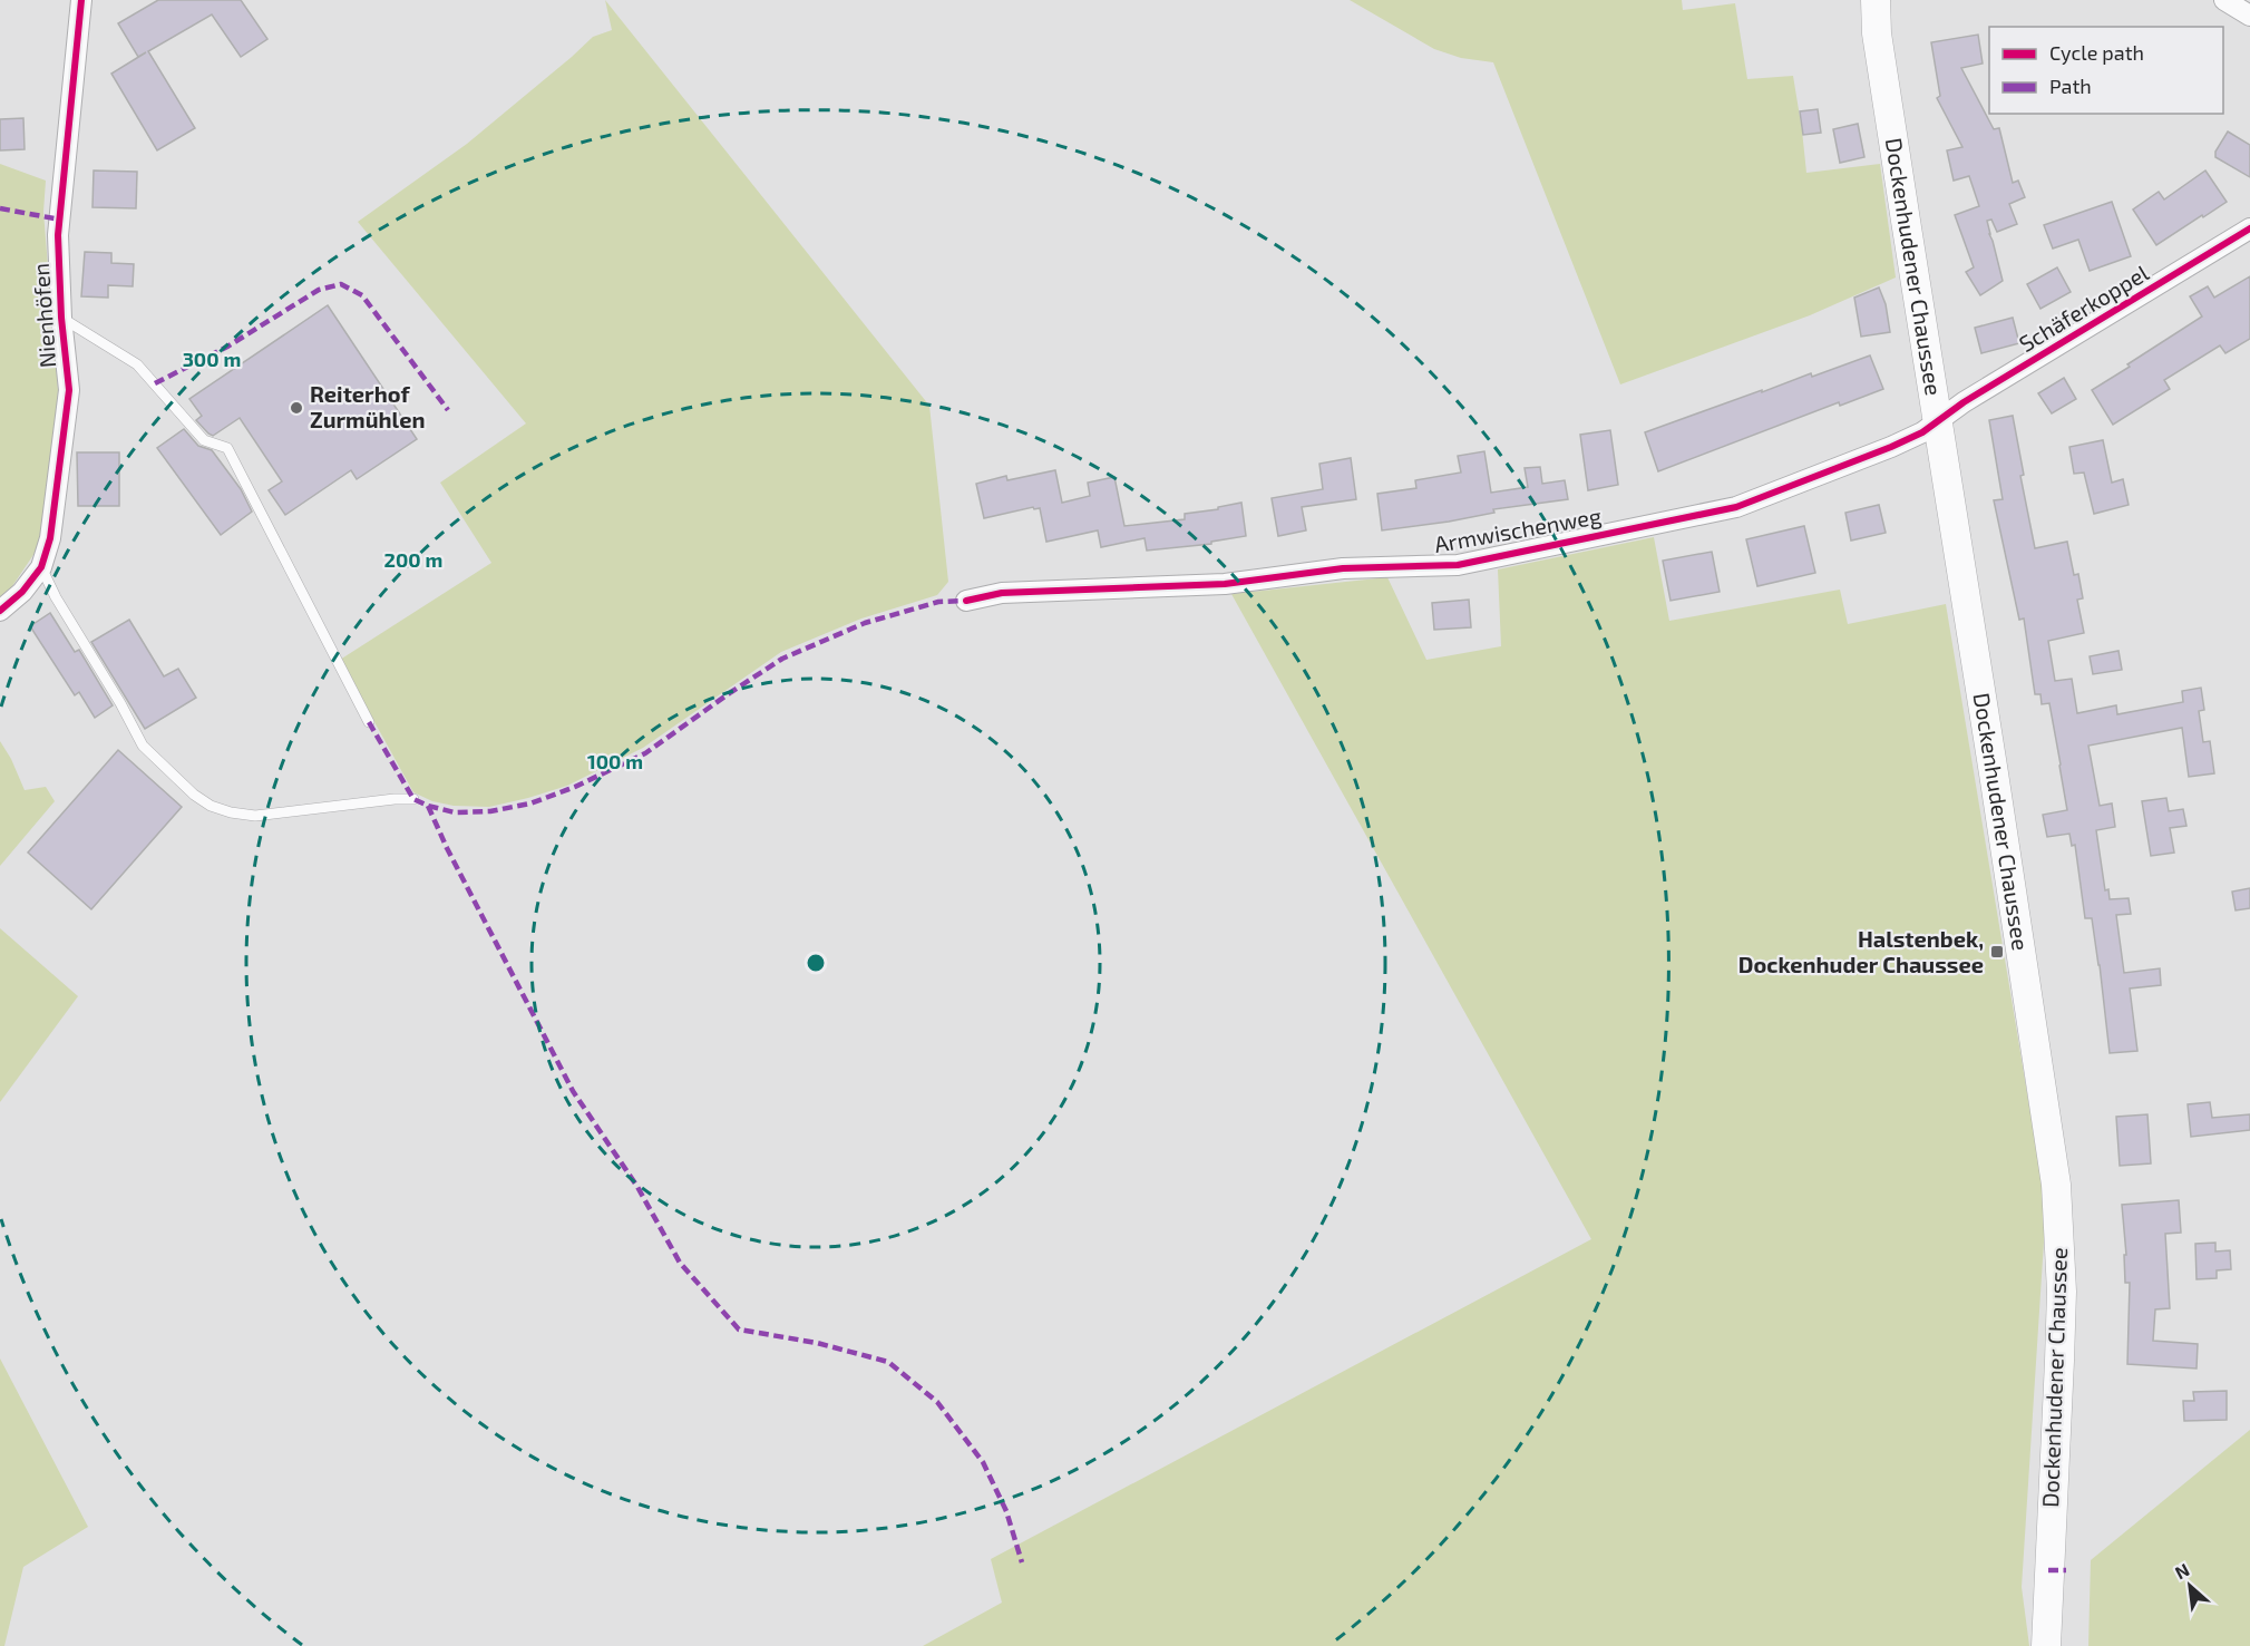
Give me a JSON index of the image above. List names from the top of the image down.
{
  "streets": {
    "main road": ["Dockenhudener Chaussee"],
    "street": ["Schäferkoppel", "Nienhöfen", "Armwischenweg"]
  },
  "crossings": [
    ["Dockenhudener Chaussee", "Schäferkoppel"],
    ["Dockenhudener Chaussee", "Armwischenweg"],
    ["Schäferkoppel", "Armwischenweg"]
  ],
  "places": {
    "other": ["Reiterhof Zurmühlen"],
    "transit": ["Halstenbek, Dockenhuder Chaussee"]
  },
  "legend": ["Cycle path", "Path"],
  "north": "top left",
  "rings": ["300 m", "200 m", "100 m"]
}
